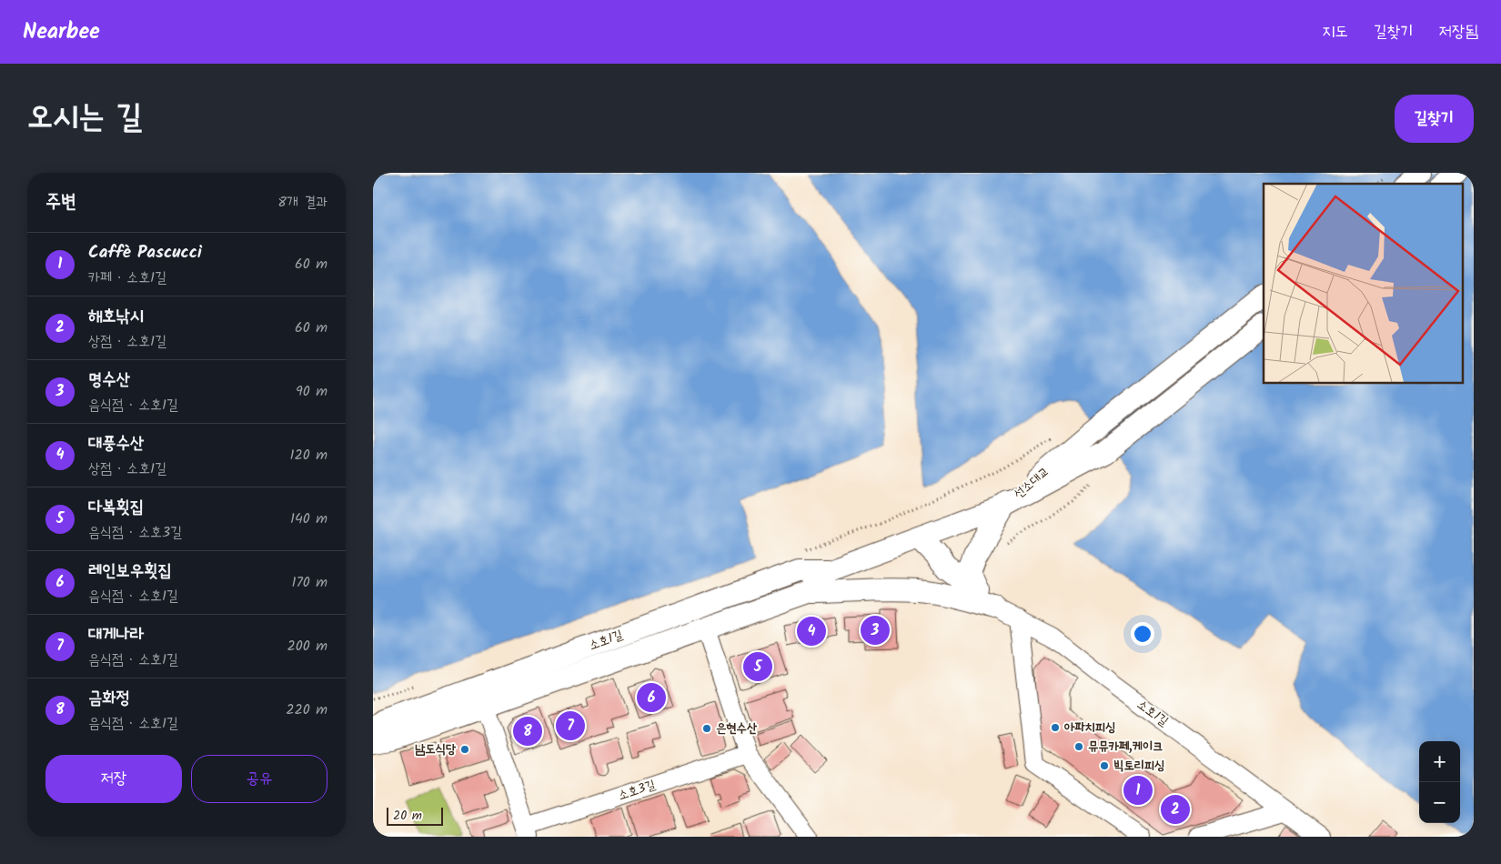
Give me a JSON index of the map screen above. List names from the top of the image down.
{
  "streets": {
    "street": ["선소대교", "소호1길", "소호3길"]
  },
  "crossings": [
    ["선소대교", "소호1길"]
  ],
  "places": [
    "아파치피싱",
    "은현수산",
    "뮤뮤카페,케이크",
    "남도식당",
    "빅토리피싱"
  ],
  "scale_bar": "20 m",
  "page": {
    "header": "Nearbee",
    "nav": ["지도", "길찾기", "저장됨"],
    "title": "오시는 길",
    "buttons": [
      "길찾기",
      ["저장", "공유"]
    ],
    "heading": ["주변", "8개 결과"],
    "list": [
      {
        "mark": "1",
        "name": "Caffè Pascucci",
        "note": "카페 · 소호1길",
        "value": "60 m"
      },
      {
        "mark": "2",
        "name": "해호낚시",
        "note": "상점 · 소호1길",
        "value": "60 m"
      },
      {
        "mark": "3",
        "name": "명수산",
        "note": "음식점 · 소호1길",
        "value": "90 m"
      },
      {
        "mark": "4",
        "name": "대풍수산",
        "note": "상점 · 소호1길",
        "value": "120 m"
      },
      {
        "mark": "5",
        "name": "다복횟집",
        "note": "음식점 · 소호3길",
        "value": "140 m"
      },
      {
        "mark": "6",
        "name": "레인보우횟집",
        "note": "음식점 · 소호1길",
        "value": "170 m"
      },
      {
        "mark": "7",
        "name": "대게나라",
        "note": "음식점 · 소호1길",
        "value": "200 m"
      },
      {
        "mark": "8",
        "name": "금화정",
        "note": "음식점 · 소호1길",
        "value": "220 m"
      }
    ],
    "pins": [
      "3",
      "4",
      "5",
      "6",
      "7",
      "8",
      "1",
      "2"
    ],
    "map_buttons": ["+", "−"],
    "scale": "20 m"
  }
}
